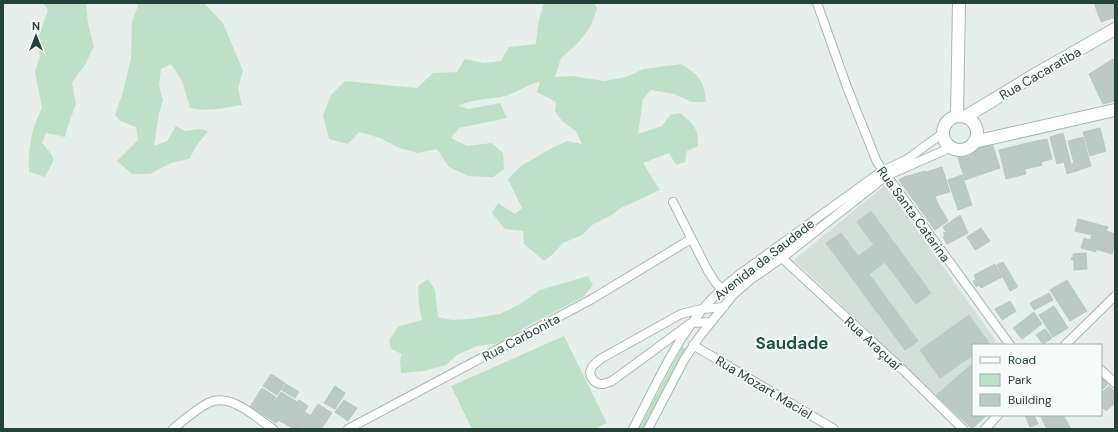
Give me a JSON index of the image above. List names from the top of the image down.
{
  "streets": {
    "street": [
      "Rua Cacaratiba",
      "Rua Santa Catarina",
      "Avenida da Saudade",
      "Rua Carbonita",
      "Rua Araçuaí",
      "Rua Mozart Maciel"
    ]
  },
  "crossings": [
    ["Rua Cacaratiba", "Avenida da Saudade"],
    ["Rua Santa Catarina", "Avenida da Saudade"],
    ["Avenida da Saudade", "Rua Araçuaí"],
    ["Avenida da Saudade", "Rua Mozart Maciel"]
  ],
  "districts": ["Saudade"],
  "legend": ["Road", "Park", "Building"],
  "north": "top"
}
